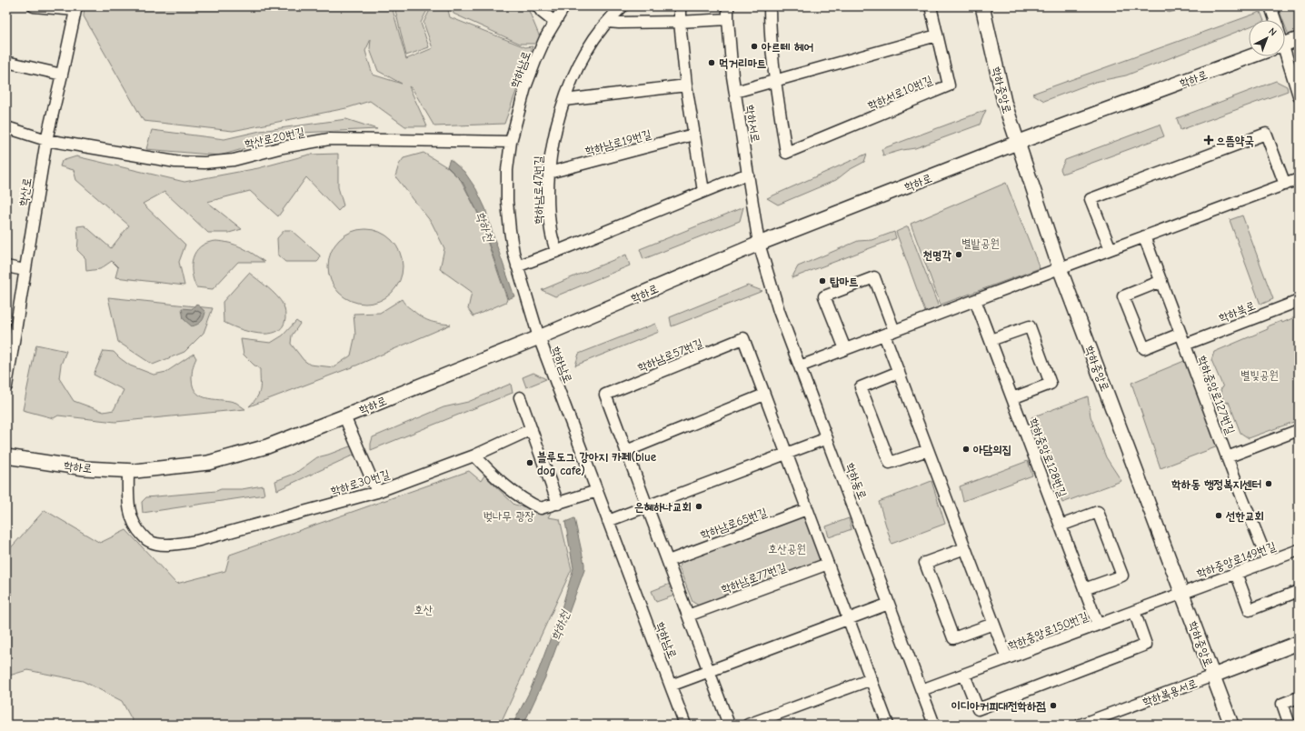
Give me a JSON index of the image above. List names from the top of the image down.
{
  "streets": {
    "street": [
      "학하남로",
      "학하로",
      "학하중앙로",
      "학하서로10번길",
      "학하서로",
      "학산로20번길",
      "학하남로19번길",
      "학하남로47번길",
      "학산로",
      "학하북로",
      "학하남로57번길",
      "학하중앙로127번길",
      "학하중앙로128번길",
      "학하동로",
      "학하로30번길",
      "학하남로65번길",
      "학하중앙로149번길",
      "학하남로77번길",
      "학하중앙로150번길",
      "학하복용서로"
    ]
  },
  "crossings": [
    ["학하남로", "학하로"],
    ["학하남로", "학산로20번길"],
    ["학하로", "학하중앙로"],
    ["학하로", "학하서로"],
    ["학하로", "학하동로"],
    ["학하로", "학하로30번길"],
    ["학하중앙로", "학하중앙로149번길"],
    ["학하중앙로", "학하중앙로150번길"],
    ["학하중앙로", "학하복용서로"],
    ["학하서로", "학하동로"],
    ["학산로20번길", "학산로"],
    ["학하남로19번길", "학하남로47번길"],
    ["학하북로", "학하중앙로127번길"],
    ["학하중앙로127번길", "학하중앙로149번길"],
    ["학하중앙로128번길", "학하중앙로150번길"],
    ["학하동로", "학하중앙로150번길"],
    ["학하중앙로149번길", "학하중앙로150번길"]
  ],
  "water": ["학하천"],
  "parks": [
    "별밭공원",
    "별빛공원",
    "벚나무 광장",
    "호산공원",
    "호산"
  ],
  "places": {
    "other": [
      "아르떼 헤어",
      "먹거리마트",
      "천명각",
      "탑마트",
      "아담의집",
      "블루도그 강아지 카페(blue dog cafe)",
      "학하동 행정복지센터",
      "은혜하나교회",
      "선한교회",
      "이디아커피대전학하점"
    ],
    "health": ["으뜸약국"]
  },
  "north": "top right"
}
